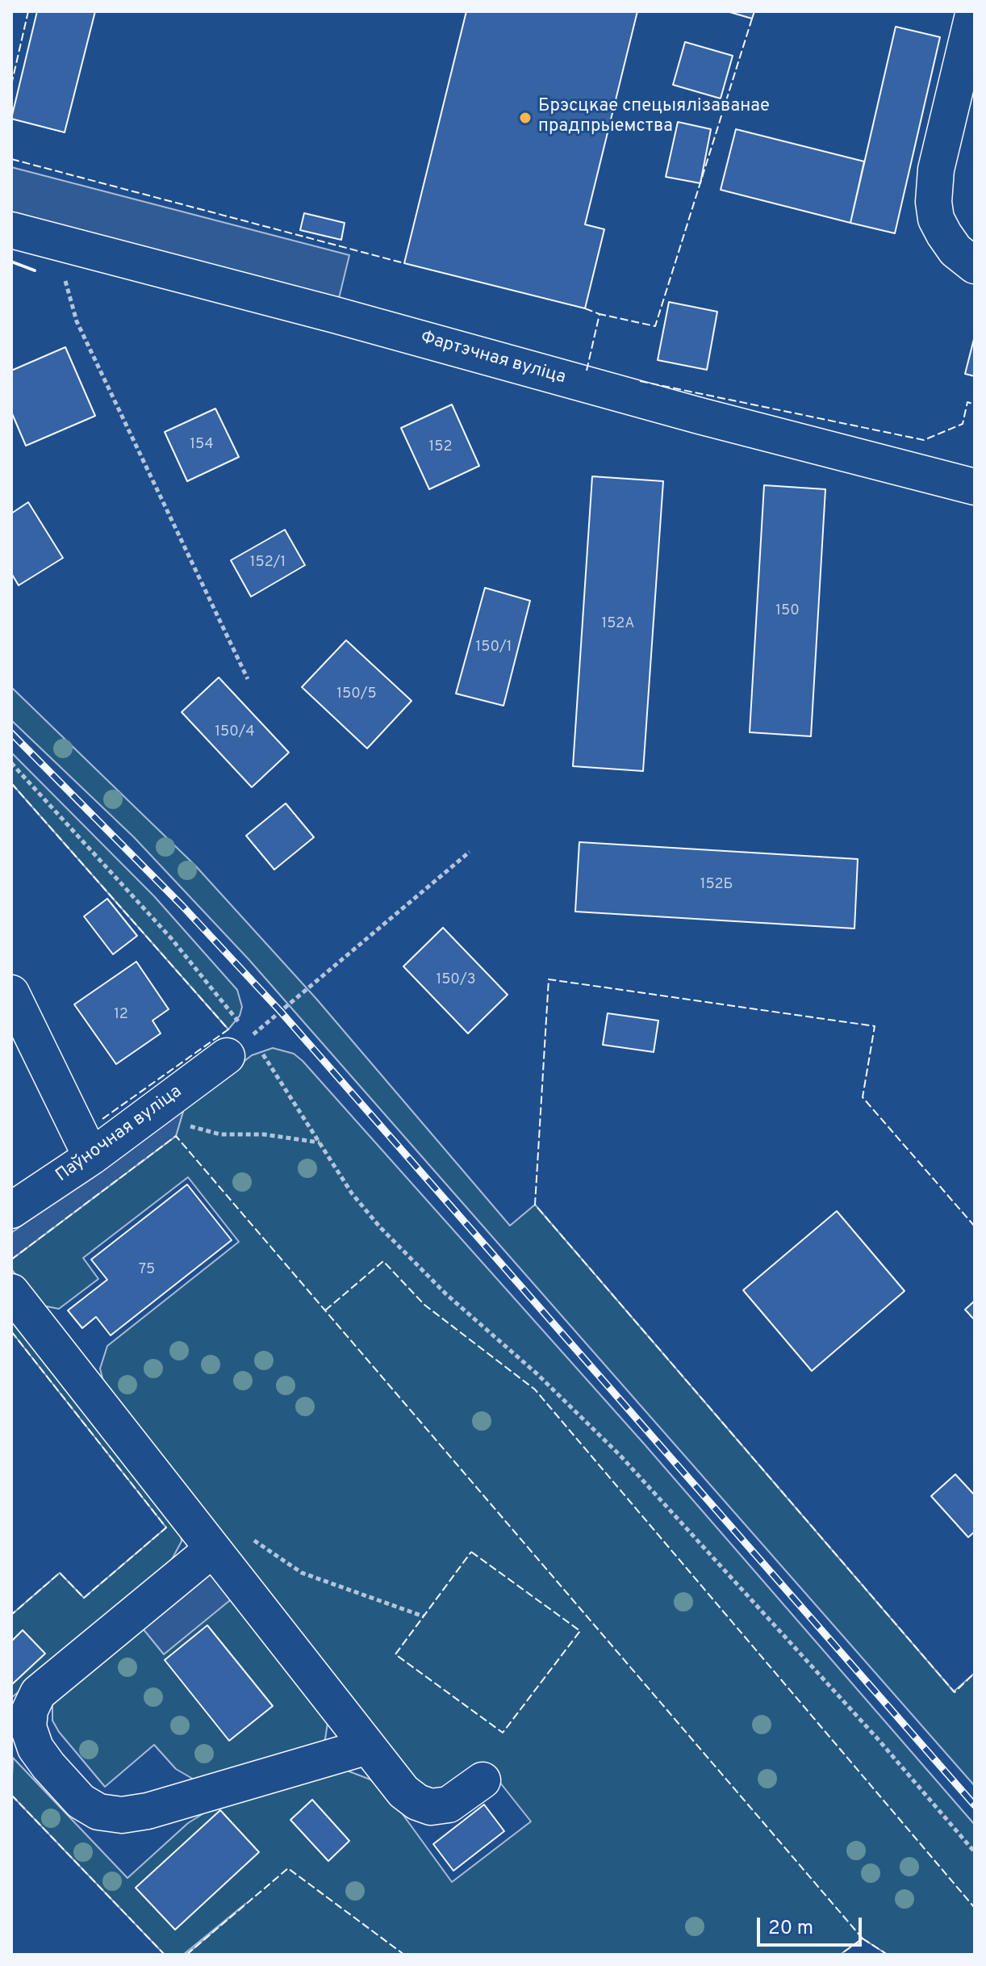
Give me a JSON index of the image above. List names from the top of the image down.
{
  "streets": {
    "street": ["Фартэчная вуліца", "Паўночная вуліца"]
  },
  "places": ["Брэсцкае спецыялізаванае прадпрыемства"],
  "house_numbers": [
    "154",
    "152",
    "152/1",
    "150",
    "152А",
    "150/1",
    "150/5",
    "150/4",
    "152Б",
    "150/3",
    "12",
    "75"
  ],
  "scale_bar": "20 m"
}
